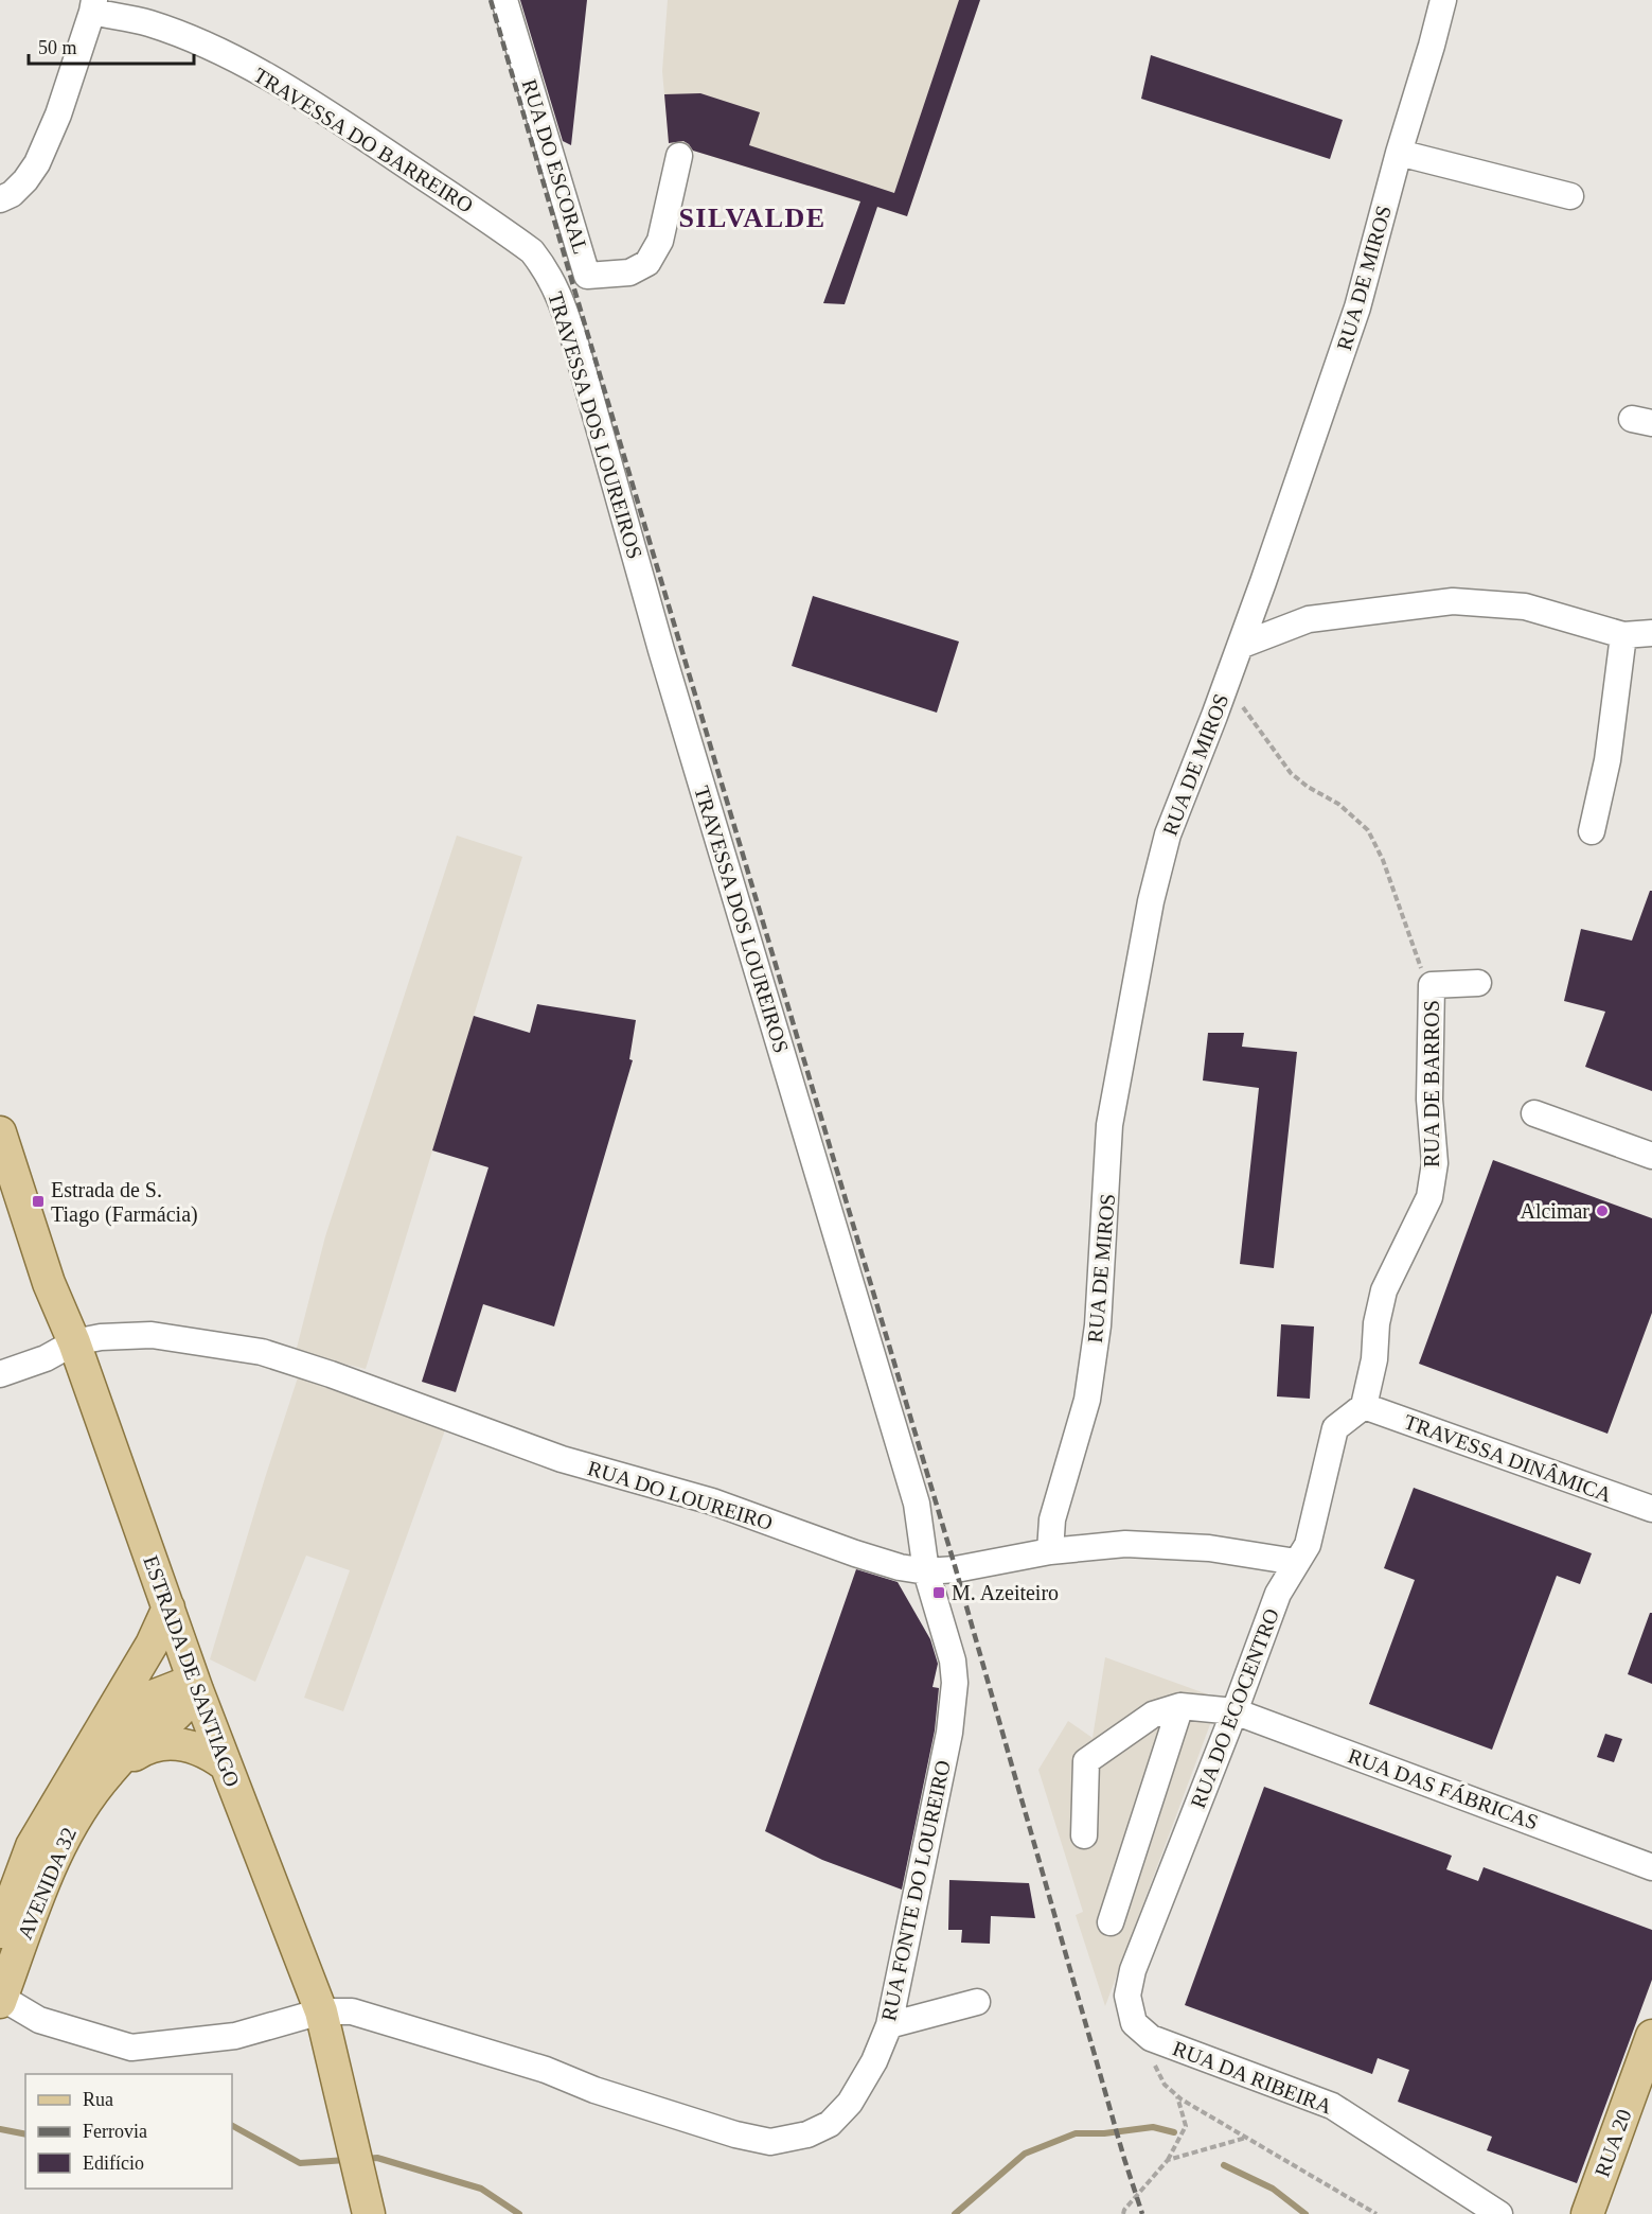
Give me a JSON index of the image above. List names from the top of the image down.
{
  "streets": {
    "main road": ["ESTRADA DE SANTIAGO", "AVENIDA 32", "RUA 20"],
    "street": [
      "TRAVESSA DO BARREIRO",
      "RUA DO ESCORAL",
      "RUA DE MIROS",
      "TRAVESSA DOS LOUREIROS",
      "RUA DE BARROS",
      "TRAVESSA DINÂMICA",
      "RUA DO LOUREIRO",
      "RUA DO ECOCENTRO",
      "RUA DAS FÁBRICAS",
      "RUA FONTE DO LOUREIRO",
      "RUA DA RIBEIRA"
    ]
  },
  "crossings": [
    ["TRAVESSA DO BARREIRO", "TRAVESSA DOS LOUREIROS"],
    ["RUA DE MIROS", "RUA DO LOUREIRO"],
    ["TRAVESSA DOS LOUREIROS", "RUA DO LOUREIRO"],
    ["TRAVESSA DOS LOUREIROS", "RUA FONTE DO LOUREIRO"],
    ["RUA DE BARROS", "TRAVESSA DINÂMICA"],
    ["RUA DE BARROS", "RUA DO ECOCENTRO"],
    ["TRAVESSA DINÂMICA", "RUA DO ECOCENTRO"],
    ["RUA DO LOUREIRO", "ESTRADA DE SANTIAGO"],
    ["RUA DO LOUREIRO", "RUA DO ECOCENTRO"],
    ["RUA DO LOUREIRO", "RUA FONTE DO LOUREIRO"],
    ["ESTRADA DE SANTIAGO", "AVENIDA 32"],
    ["ESTRADA DE SANTIAGO", "RUA FONTE DO LOUREIRO"],
    ["RUA DO ECOCENTRO", "RUA DAS FÁBRICAS"],
    ["RUA DO ECOCENTRO", "RUA DA RIBEIRA"],
    ["AVENIDA 32", "RUA FONTE DO LOUREIRO"]
  ],
  "districts": ["SILVALDE"],
  "places": {
    "transit": ["Estrada de S. Tiago (Farmácia)", "M. Azeiteiro"],
    "other": ["Alcimar"]
  },
  "legend": ["Rua", "Ferrovia", "Edifício"],
  "scale_bar": "50 m"
}
